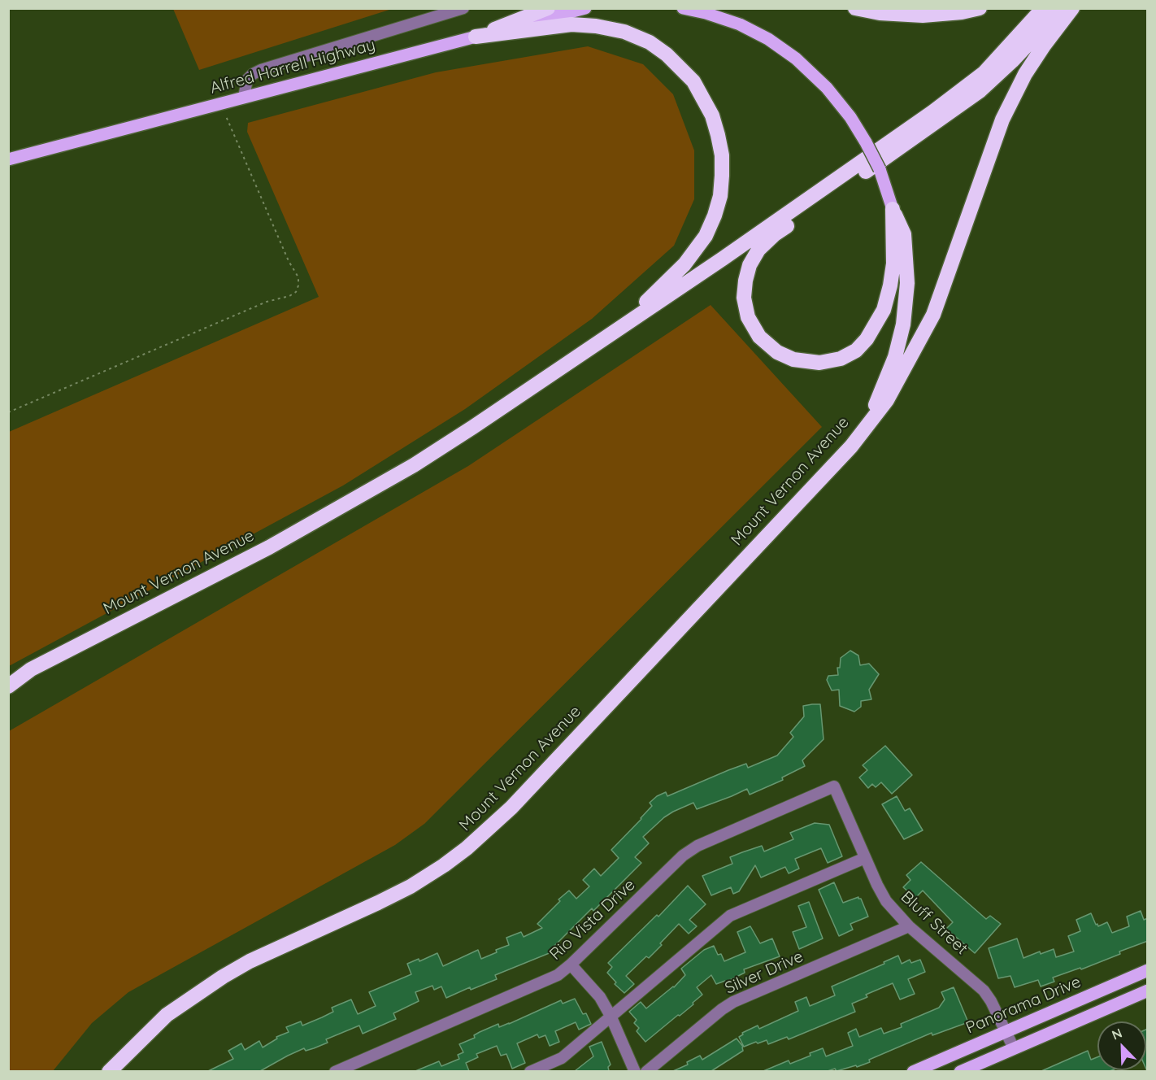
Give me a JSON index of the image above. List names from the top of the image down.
{
  "streets": {
    "highway": ["Mount Vernon Avenue"],
    "main road": ["Alfred Harrell Highway", "Panorama Drive"],
    "street": ["Rio Vista Drive", "Bluff Street", "Silver Drive"]
  },
  "crossings": [
    ["Rio Vista Drive", "Bluff Street"],
    ["Bluff Street", "Silver Drive"],
    ["Bluff Street", "Panorama Drive"]
  ],
  "north": "top left"
}
